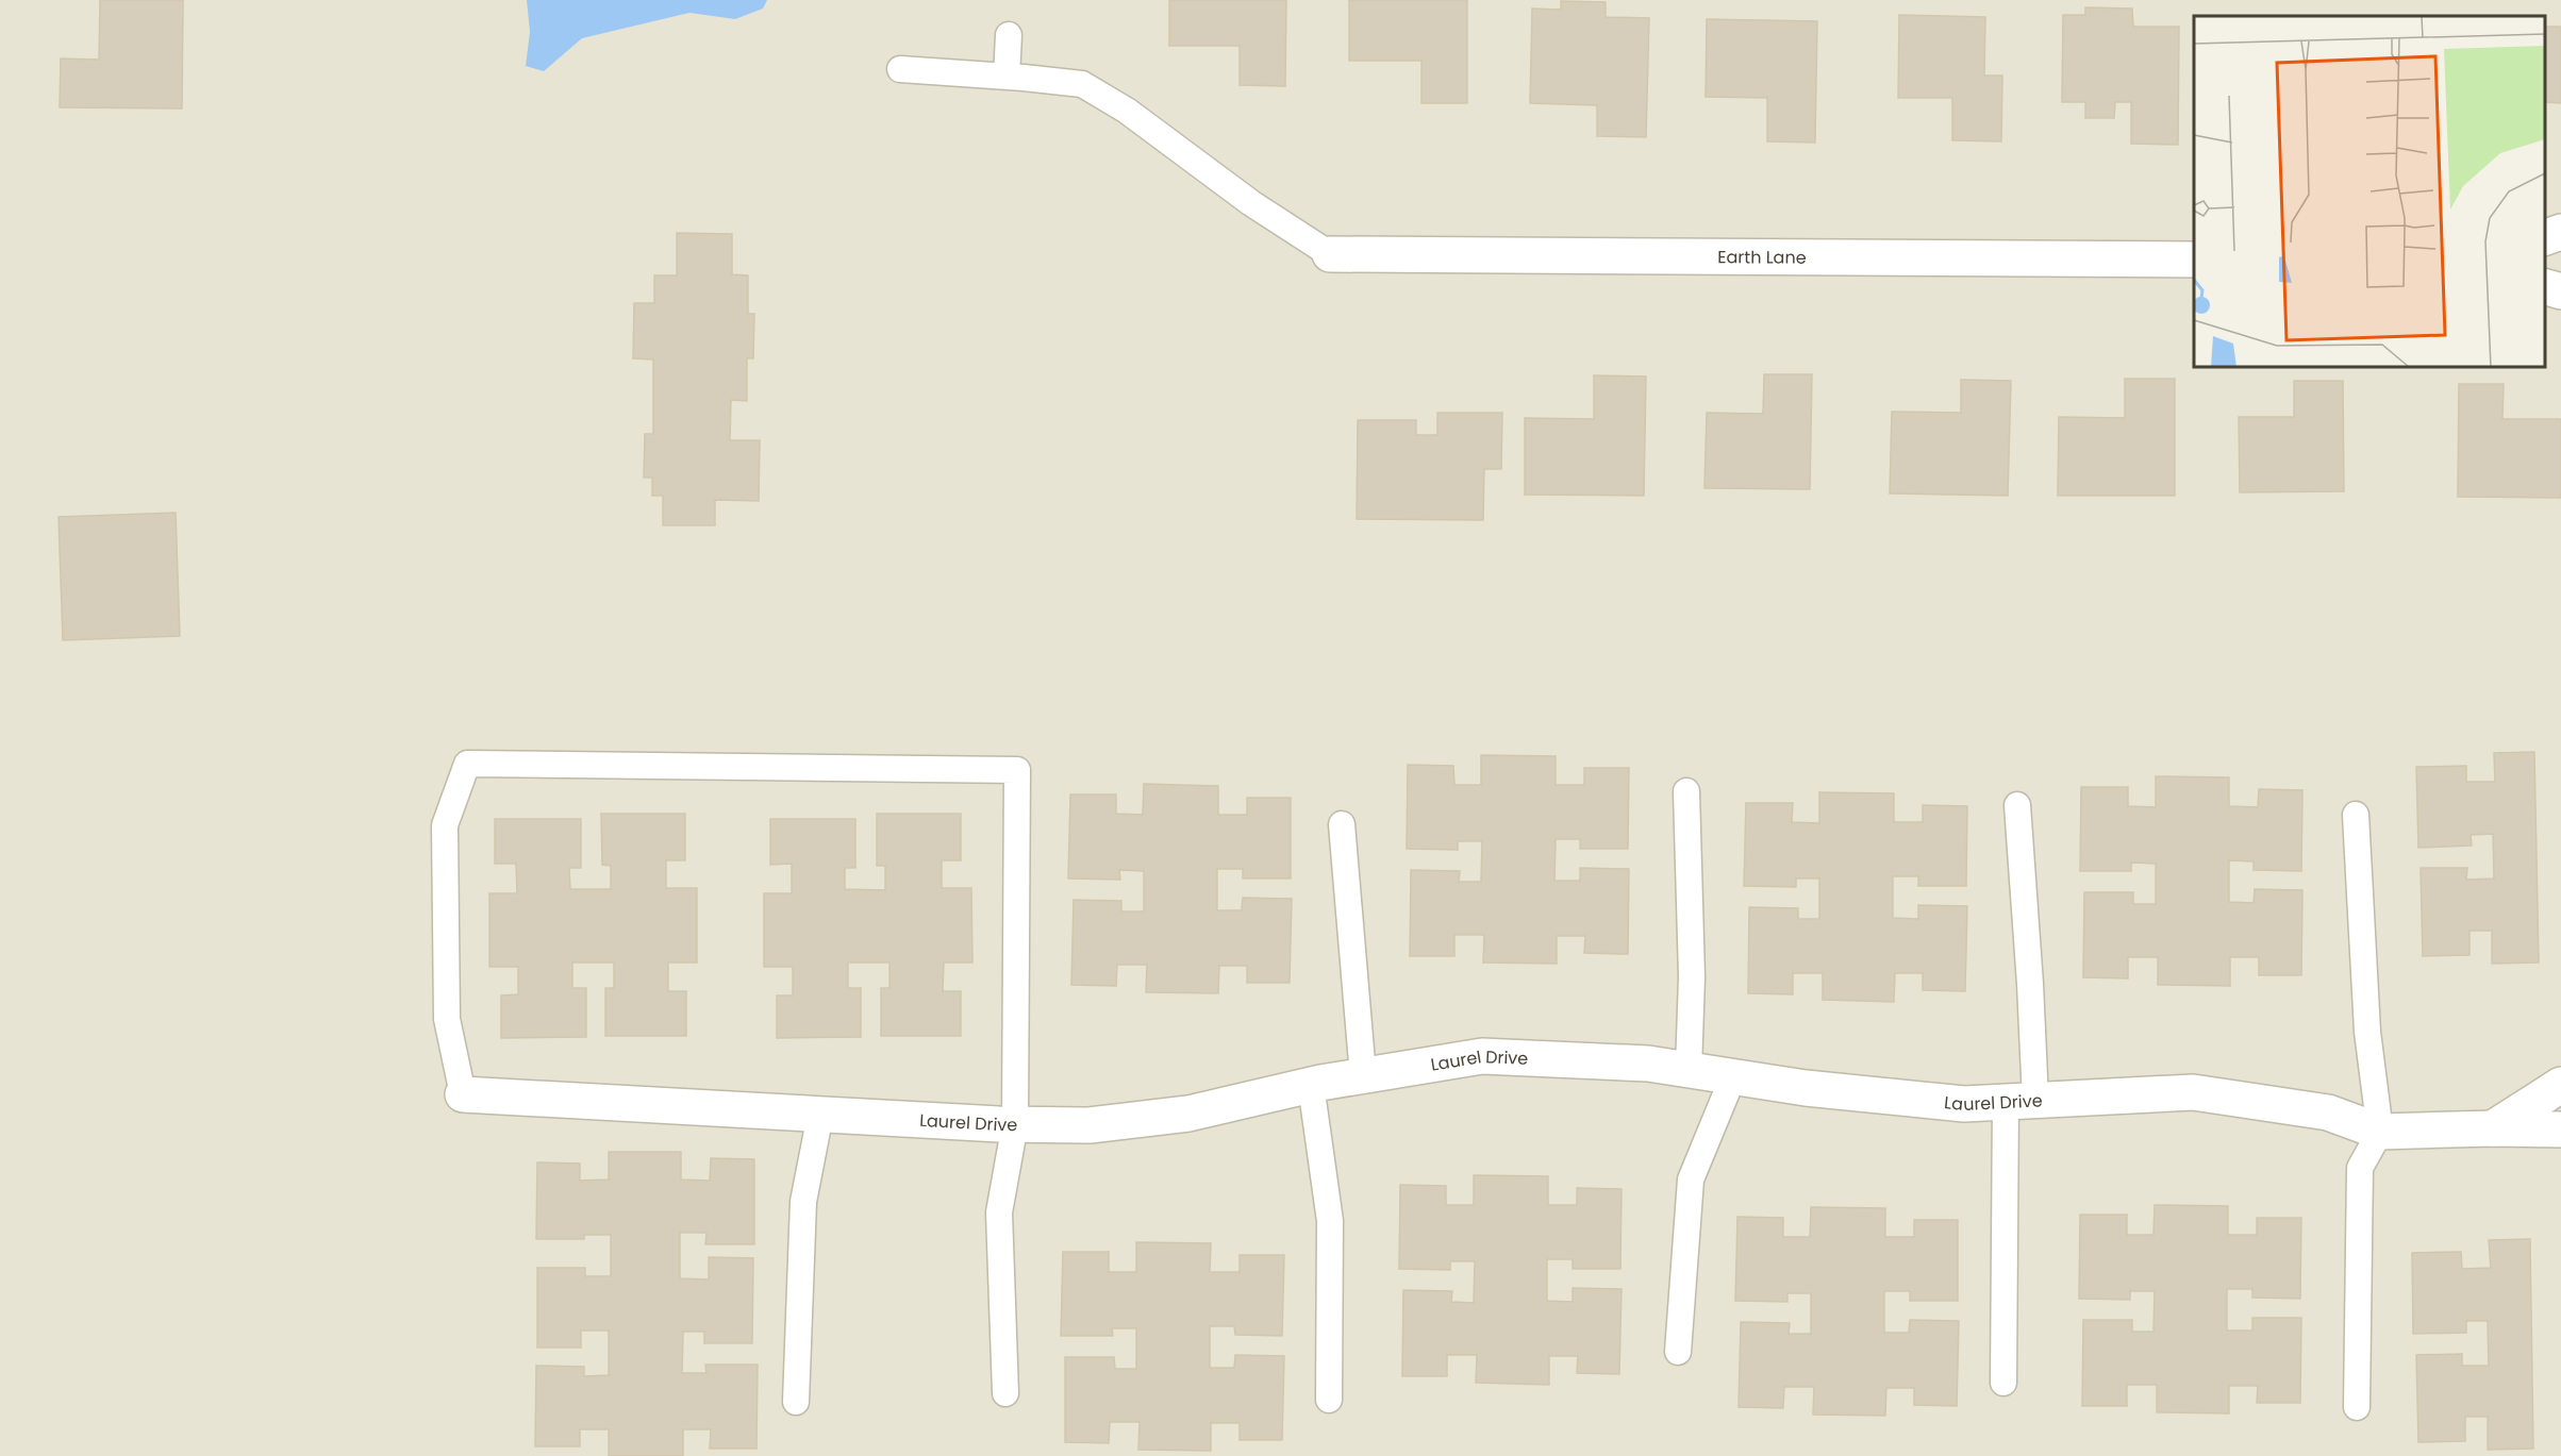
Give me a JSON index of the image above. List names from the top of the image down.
{
  "streets": {
    "street": ["Earth Lane", "Laurel Drive"]
  }
}
